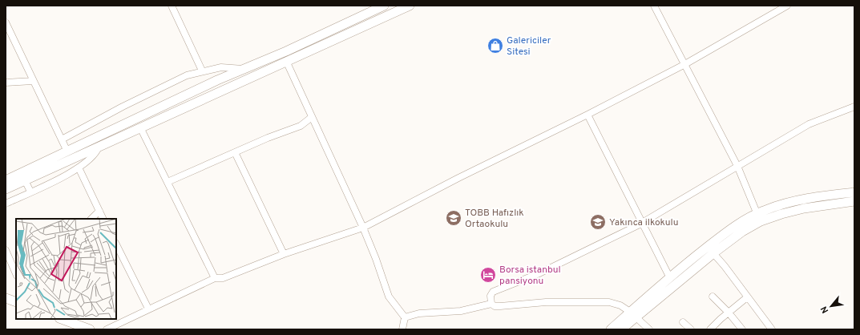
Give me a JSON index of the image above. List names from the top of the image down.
{
  "places": {
    "shop": ["Galericiler Sitesi"],
    "school or university": ["TOBB Hafızlık Ortaokulu", "Yakınca ilkokulu"],
    "hotel": ["Borsa istanbul pansiyonu"]
  },
  "north": "bottom left"
}
